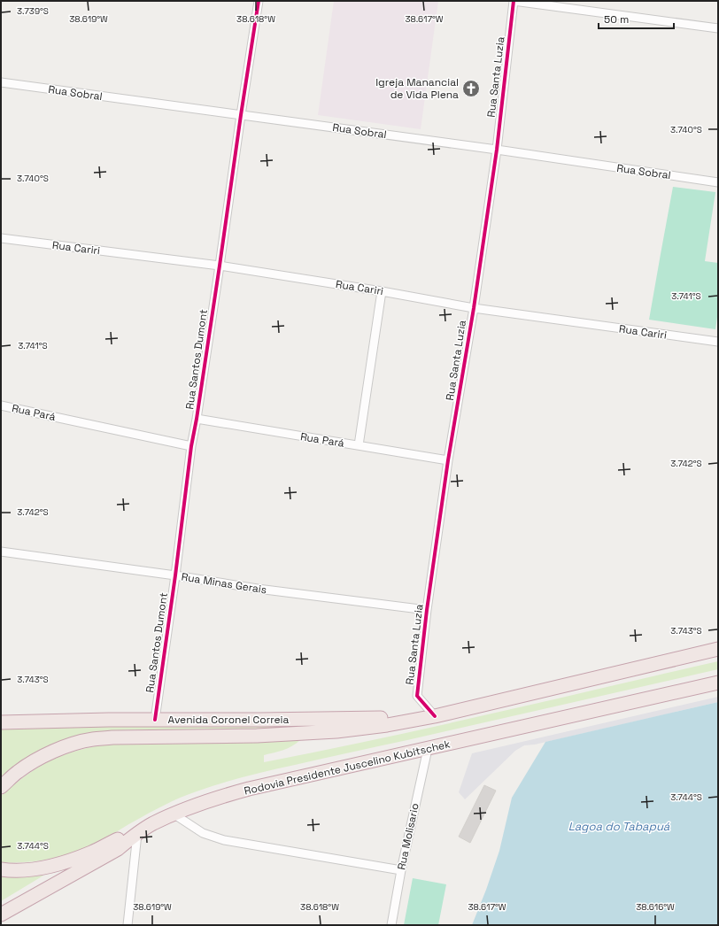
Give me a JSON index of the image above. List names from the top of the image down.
{
  "streets": {
    "highway": ["Avenida Coronel Correia", "Rodovia Presidente Juscelino Kubitschek"],
    "street": [
      "Rua Santa Luzia",
      "Rua Sobral",
      "Rua Cariri",
      "Rua Santos Dumont",
      "Rua Pará",
      "Rua Minas Gerais",
      "Rua Molisario"
    ]
  },
  "crossings": [
    ["Rua Santa Luzia", "Rua Sobral"],
    ["Rua Santa Luzia", "Rua Cariri"],
    ["Rua Santa Luzia", "Rua Pará"],
    ["Rua Santa Luzia", "Rua Minas Gerais"],
    ["Rua Santa Luzia", "Avenida Coronel Correia"],
    ["Rua Sobral", "Rua Santos Dumont"],
    ["Rua Cariri", "Rua Santos Dumont"],
    ["Rua Santos Dumont", "Rua Pará"],
    ["Rua Santos Dumont", "Rua Minas Gerais"],
    ["Rua Santos Dumont", "Avenida Coronel Correia"],
    ["Rodovia Presidente Juscelino Kubitschek", "Rua Molisario"]
  ],
  "water": ["Lagoa do Tabapuá"],
  "places": {
    "church": ["Igreja Manancial de Vida Plena"]
  },
  "scale_bar": "50 m",
  "coordinates": [
    "3.739°S",
    "38.619°W",
    "38.618°W",
    "38.617°W",
    "3.740°S",
    "3.741°S",
    "3.742°S",
    "3.743°S",
    "3.744°S",
    "38.616°W"
  ]
}
